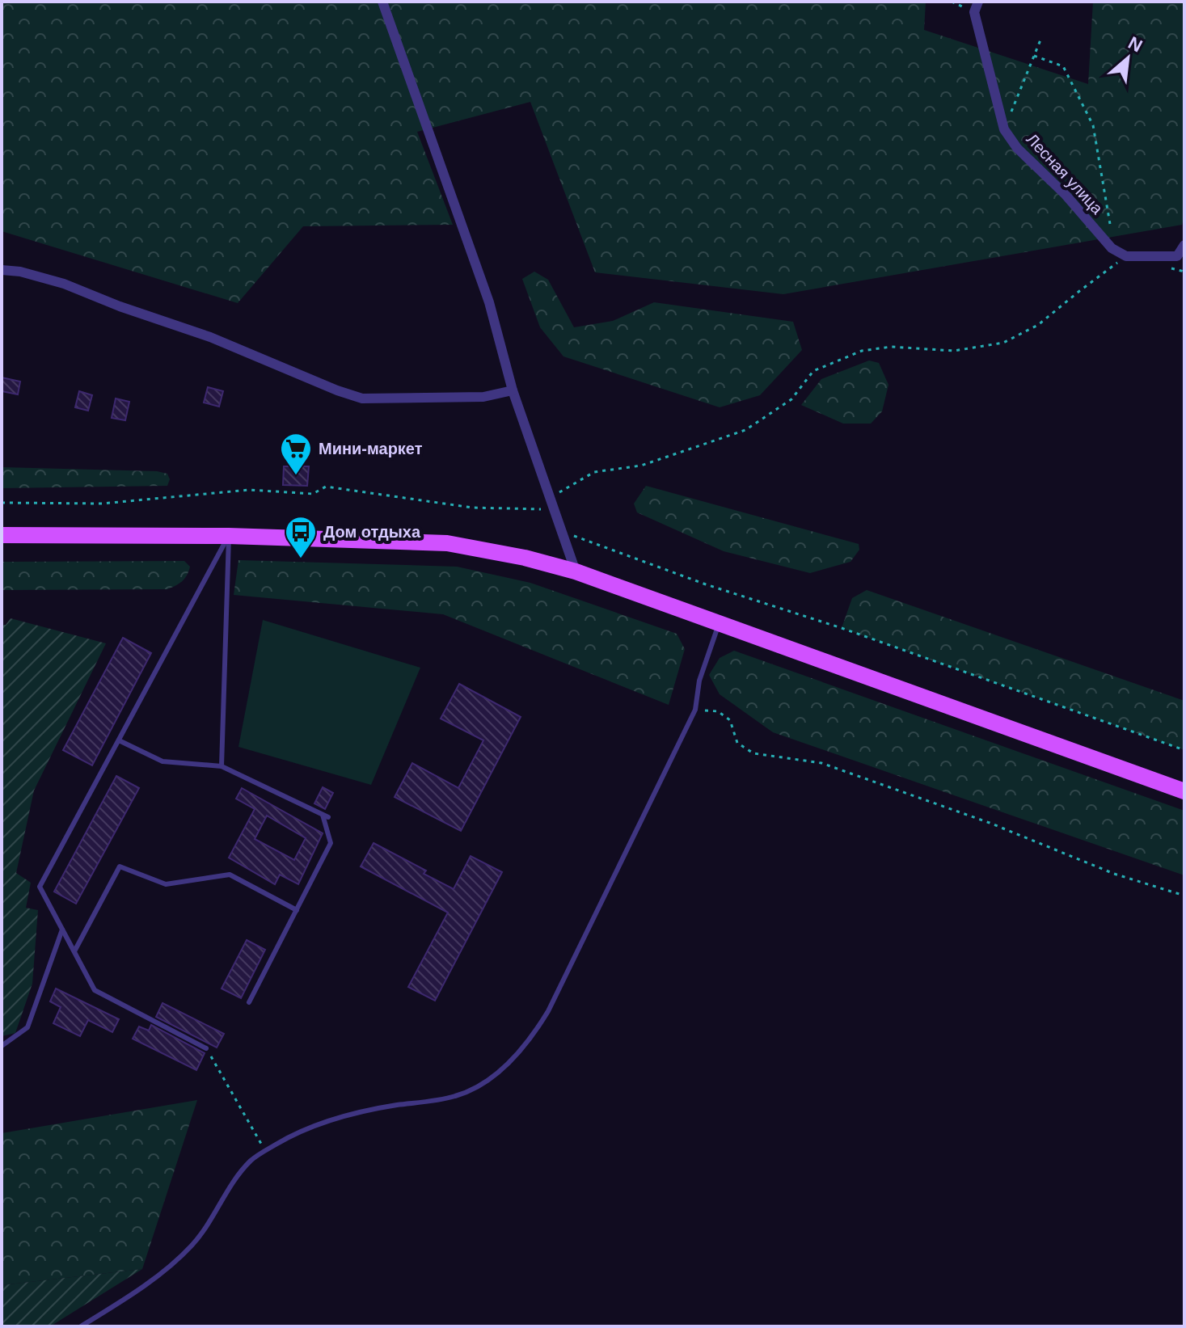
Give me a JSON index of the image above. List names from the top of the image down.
{
  "streets": {
    "street": ["Лесная улица"]
  },
  "places": {
    "supermarket": ["Мини-маркет"],
    "bus stop": ["Дом отдыха"]
  },
  "north": "top right"
}
